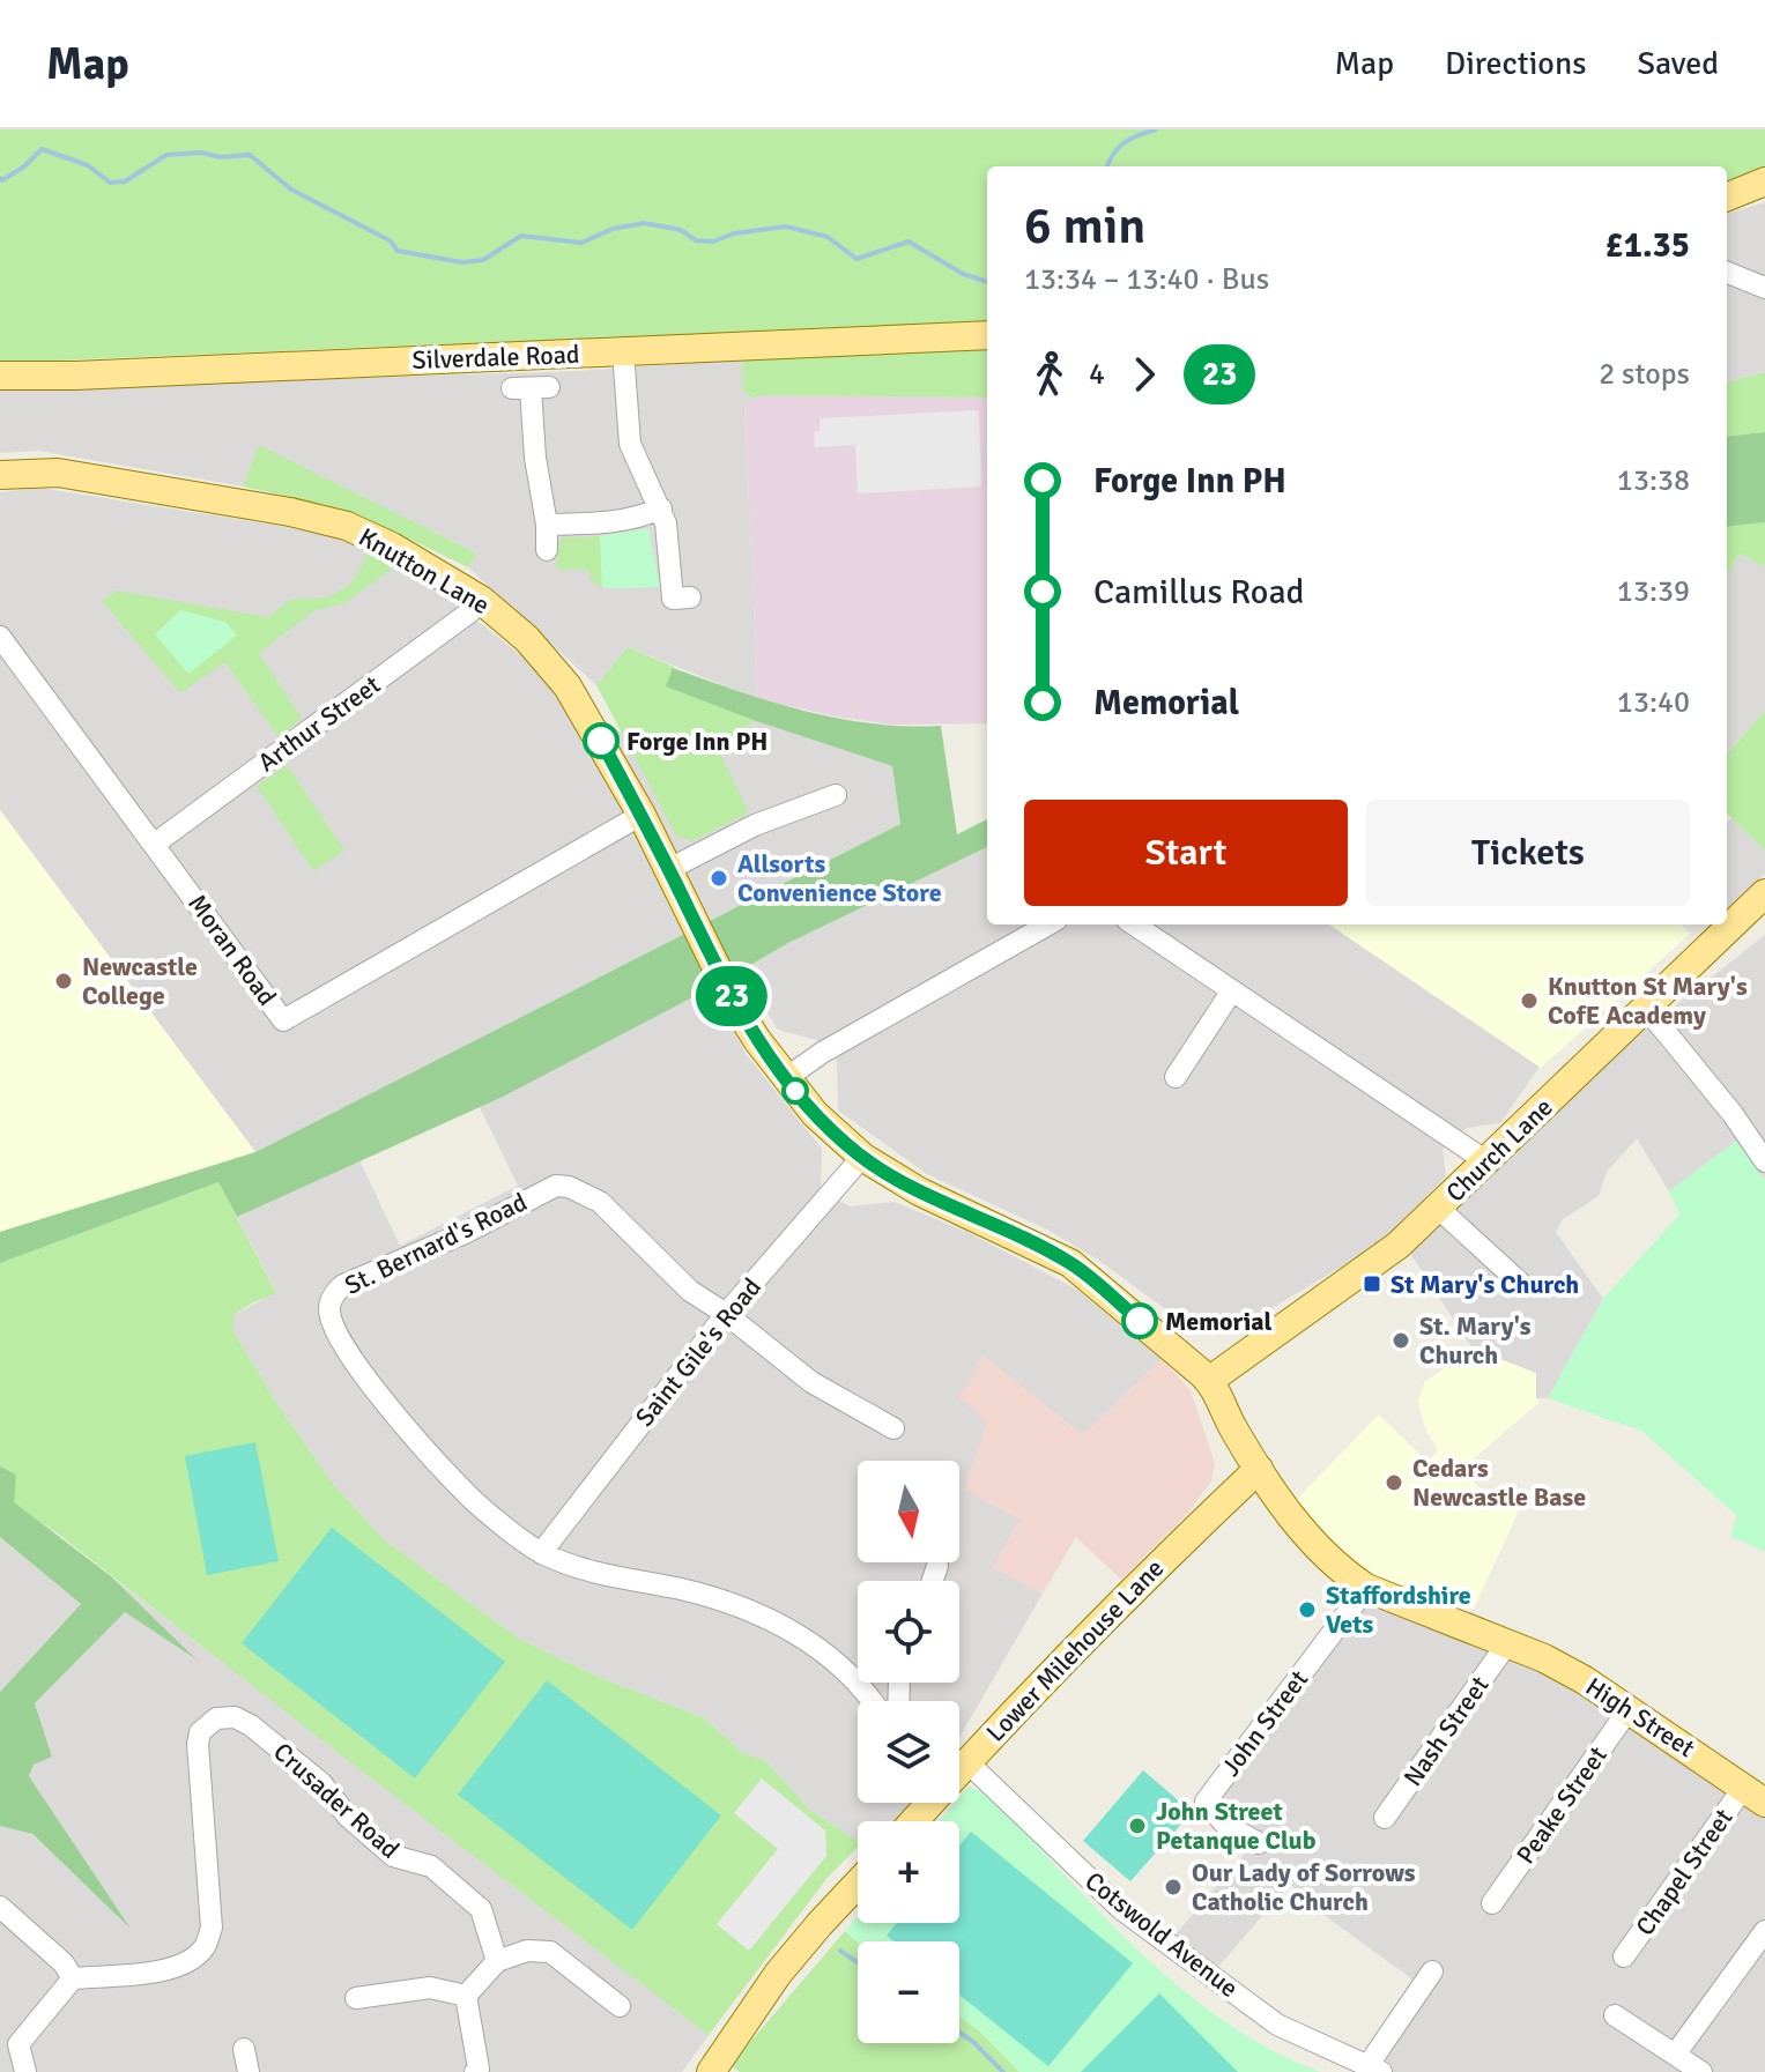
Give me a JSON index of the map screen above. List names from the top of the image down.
{
  "streets": {
    "main road": [
      "Silverdale Road",
      "Knutton Lane",
      "Church Lane",
      "Lower Milehouse Lane",
      "High Street"
    ],
    "street": [
      "Arthur Street",
      "Moran Road",
      "St. Bernard's Road",
      "Saint Gile's Road",
      "John Street",
      "Nash Street",
      "Crusader Road",
      "Peake Street",
      "Chapel Street",
      "Cotswold Avenue"
    ]
  },
  "crossings": [
    ["Knutton Lane", "Arthur Street"],
    ["Knutton Lane", "Moran Road"],
    ["Knutton Lane", "Church Lane"],
    ["Knutton Lane", "Saint Gile's Road"],
    ["Arthur Street", "Moran Road"],
    ["St. Bernard's Road", "Saint Gile's Road"],
    ["Lower Milehouse Lane", "Cotswold Avenue"],
    ["High Street", "John Street"],
    ["High Street", "Nash Street"],
    ["High Street", "Peake Street"],
    ["High Street", "Chapel Street"]
  ],
  "places": {
    "other": [
      "Forge Inn PH",
      "Allsorts Convenience Store",
      "Newcastle College",
      "Knutton St Mary's CofE Academy",
      "Memorial",
      "St. Mary's Church",
      "Cedars Newcastle Base",
      "Staffordshire Vets",
      "John Street Petanque Club",
      "Our Lady of Sorrows Catholic Church"
    ],
    "transit": ["St Mary's Church"]
  },
  "lines": ["bus line 23"],
  "north": "bottom",
  "page": {
    "header": "Map",
    "nav": ["Map", "Directions", "Saved"],
    "on_map": "23",
    "heading": ["6 min", "13:34 – 13:40 · Bus", "£1.35"],
    "legs": ["4", "23", "2 stops"],
    "list": [
      {
        "name": "Forge Inn PH",
        "value": "13:38"
      },
      {
        "name": "Camillus Road",
        "value": "13:39"
      },
      {
        "name": "Memorial",
        "value": "13:40"
      }
    ],
    "buttons": ["Start", "Tickets"],
    "map_buttons": ["+", "−"]
  }
}
